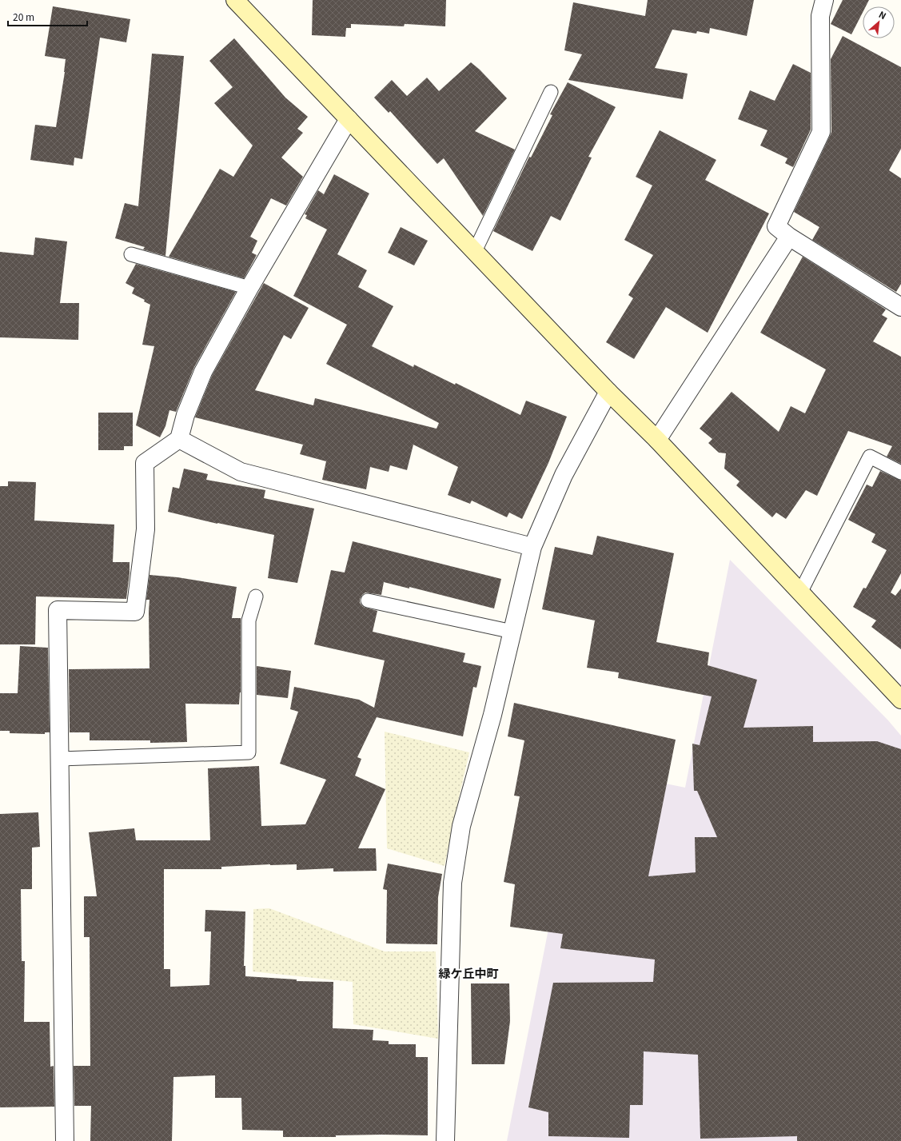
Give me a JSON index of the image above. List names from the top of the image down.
{
  "districts": ["緑ケ丘中町"],
  "scale_bar": "20 m",
  "north": "top right"
}
